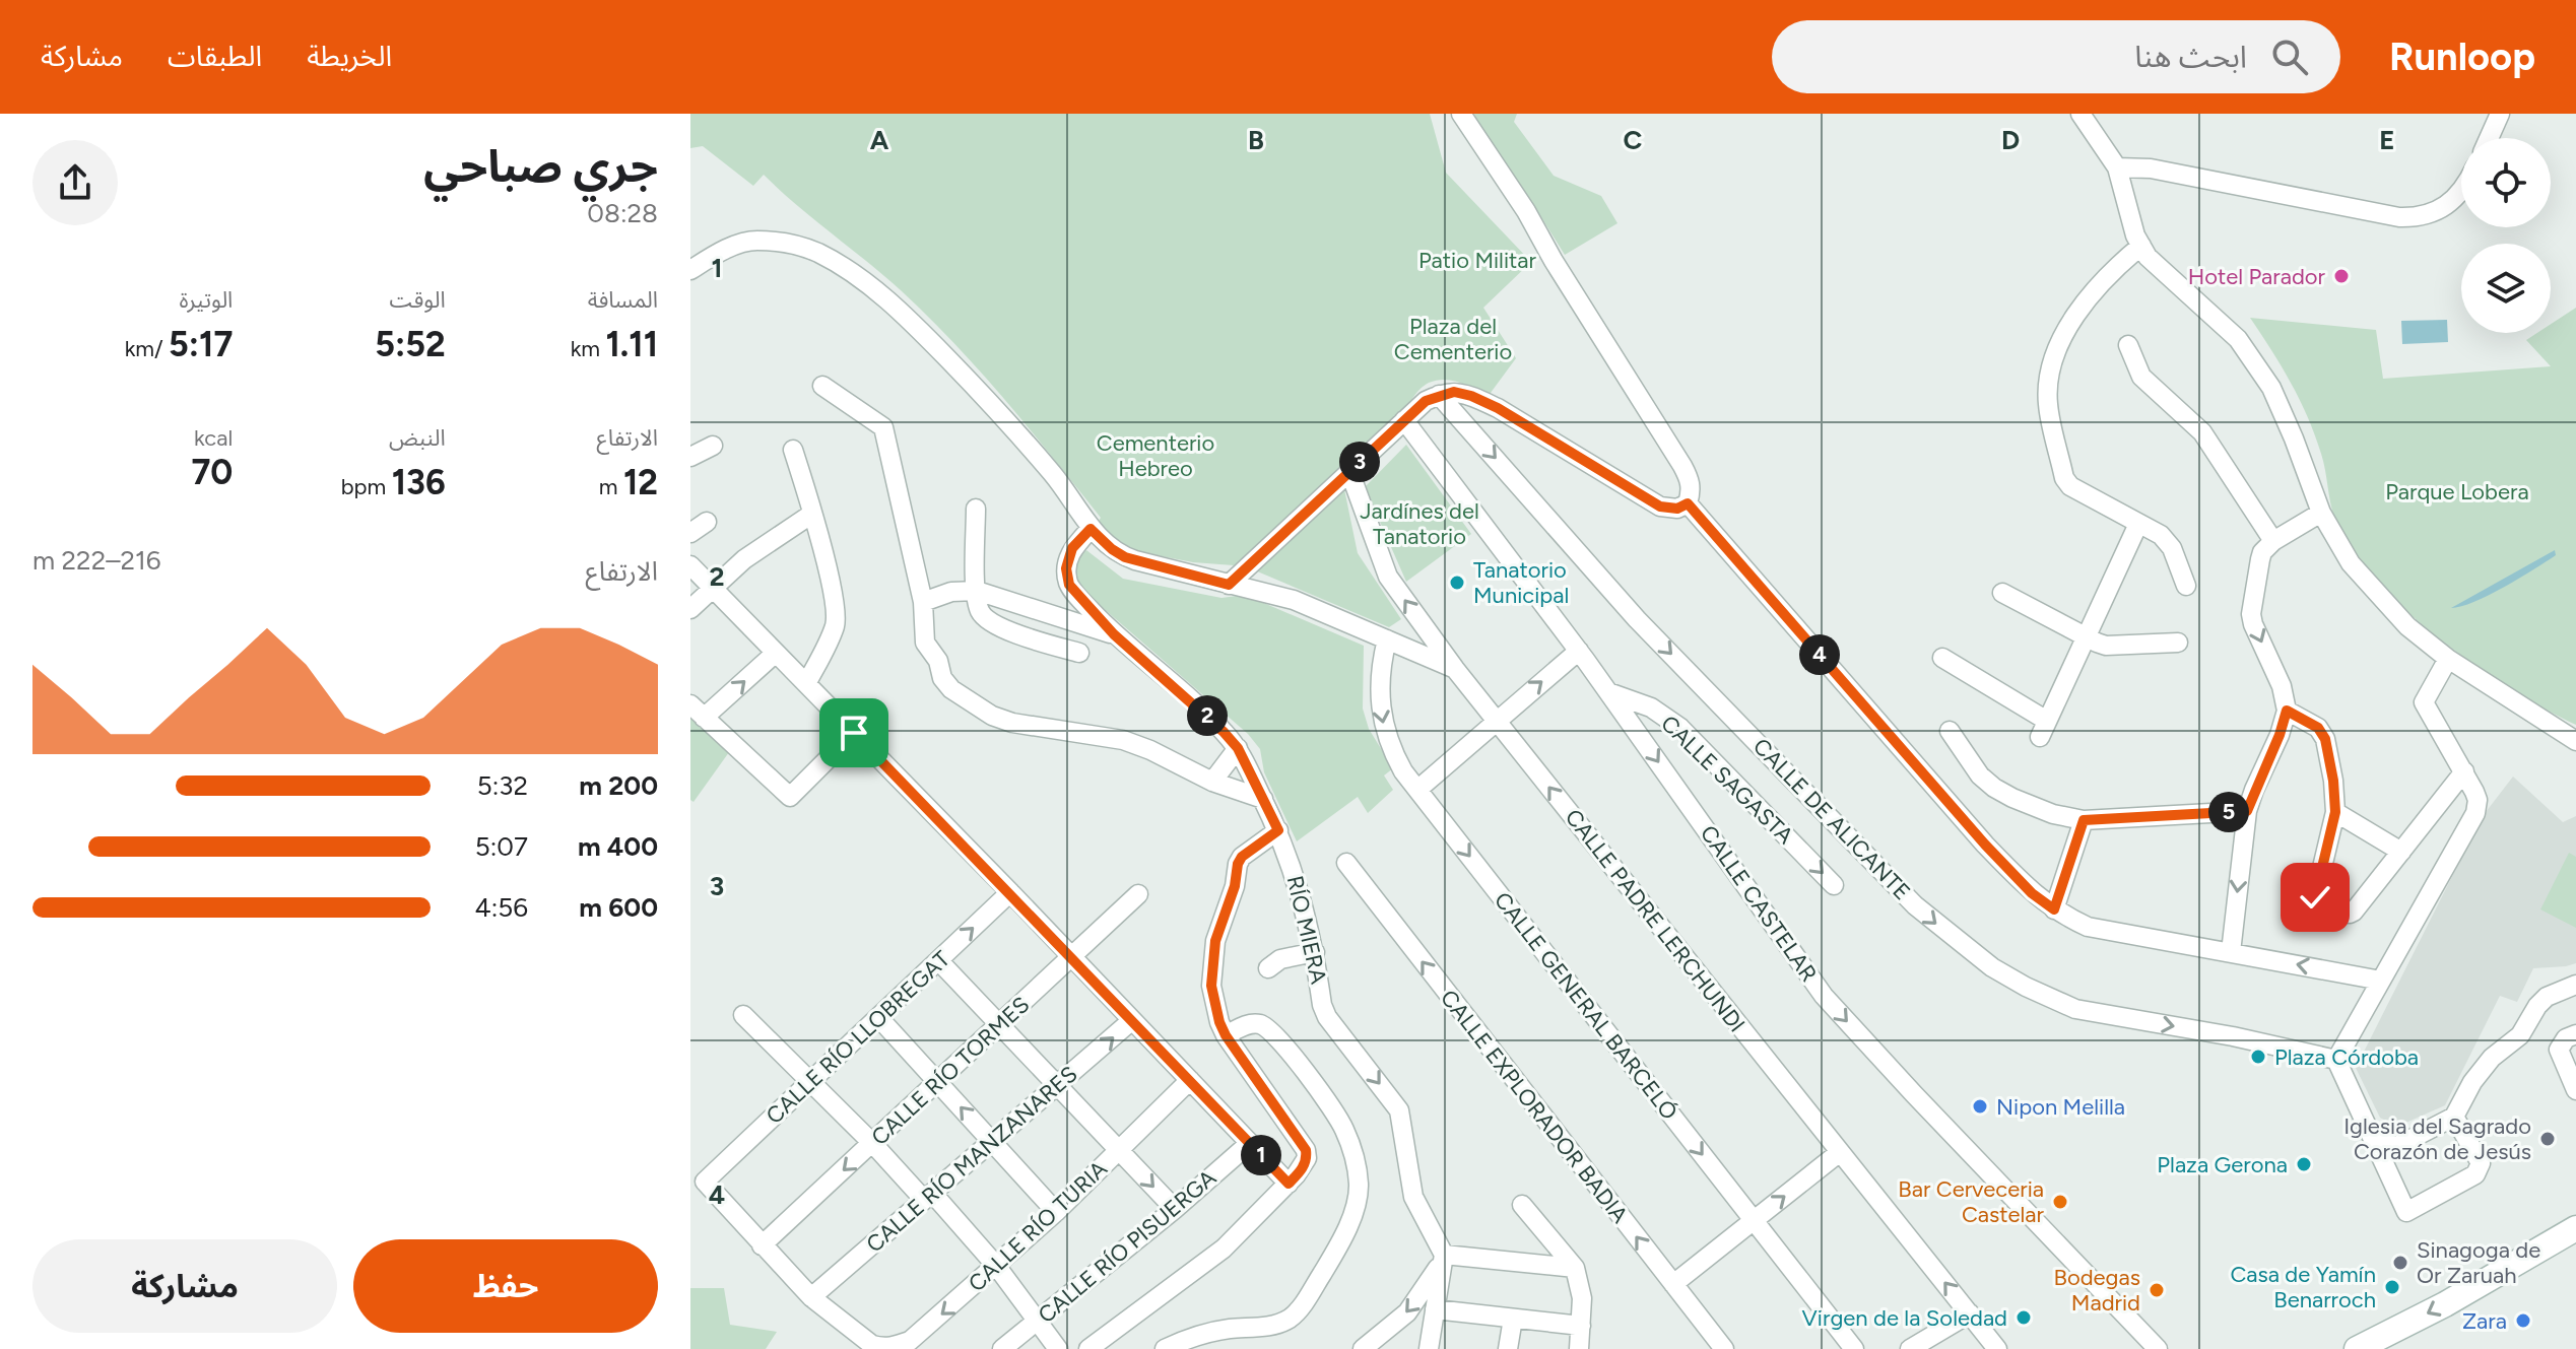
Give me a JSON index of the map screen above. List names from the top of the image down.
{
  "streets": {
    "street": [
      "CALLE SAGASTA",
      "CALLE DE ALICANTE",
      "CALLE CASTELAR",
      "CALLE PADRE LERCHUNDI",
      "RÍO MIERA",
      "CALLE GENERAL BARCELÓ",
      "CALLE RÍO LLOBREGAT",
      "CALLE RÍO TORMES",
      "CALLE EXPLORADOR BADIA",
      "CALLE RÍO MANZANARES",
      "CALLE RÍO TURIA",
      "CALLE RÍO PISUERGA"
    ]
  },
  "crossings": [
    ["CALLE SAGASTA", "CALLE CASTELAR"],
    ["CALLE RÍO MANZANARES", "CALLE RÍO TURIA"]
  ],
  "one_way": [
    "CALLE CASTELAR",
    "CALLE PADRE LERCHUNDI",
    "CALLE GENERAL BARCELÓ",
    "CALLE EXPLORADOR BADIA",
    "CALLE RÍO TURIA"
  ],
  "parks": [
    "Patio Militar",
    "Plaza del Cementerio",
    "Cementerio Hebreo",
    "Parque Lobera",
    "Jardínes del Tanatorio"
  ],
  "places": [
    "Hotel Parador",
    "Tanatorio Municipal",
    "Plaza Córdoba",
    "Nipon Melilla",
    "Iglesia del Sagrado Corazón de Jesús",
    "Plaza Gerona",
    "Bar Cerveceria Castelar",
    "Sinagoga de Or Zaruah",
    "Casa de Yamín Benarroch",
    "Bodegas Madrid",
    "Virgen de la Soledad",
    "Zara"
  ],
  "page": {
    "header": "Runloop",
    "search": "ابحث هنا",
    "nav": ["الخريطة", "الطبقات", "مشاركة"],
    "heading": ["جري صباحي", "08:28"],
    "stats": [
      ["المسافة", "1.11 km"],
      ["الوقت", "5:52"],
      ["الوتيرة", "5:17 /km"],
      ["الارتفاع", "12 m"],
      ["النبض", "136 bpm"],
      ["kcal", "70"]
    ],
    "pins": [
      "3",
      "4",
      "2",
      "5",
      "1"
    ],
    "chart": ["الارتفاع", "216–222 m"],
    "list": [
      {
        "name": "200 m",
        "note": "5:32"
      },
      {
        "name": "400 m",
        "note": "5:07"
      },
      {
        "name": "600 m",
        "note": "4:56"
      }
    ],
    "buttons": ["حفظ", "مشاركة"]
  },
  "grid": {
    "columns": [
      "A",
      "B",
      "C",
      "D",
      "E"
    ],
    "rows": [
      "1",
      "2",
      "3",
      "4"
    ]
  }
}
